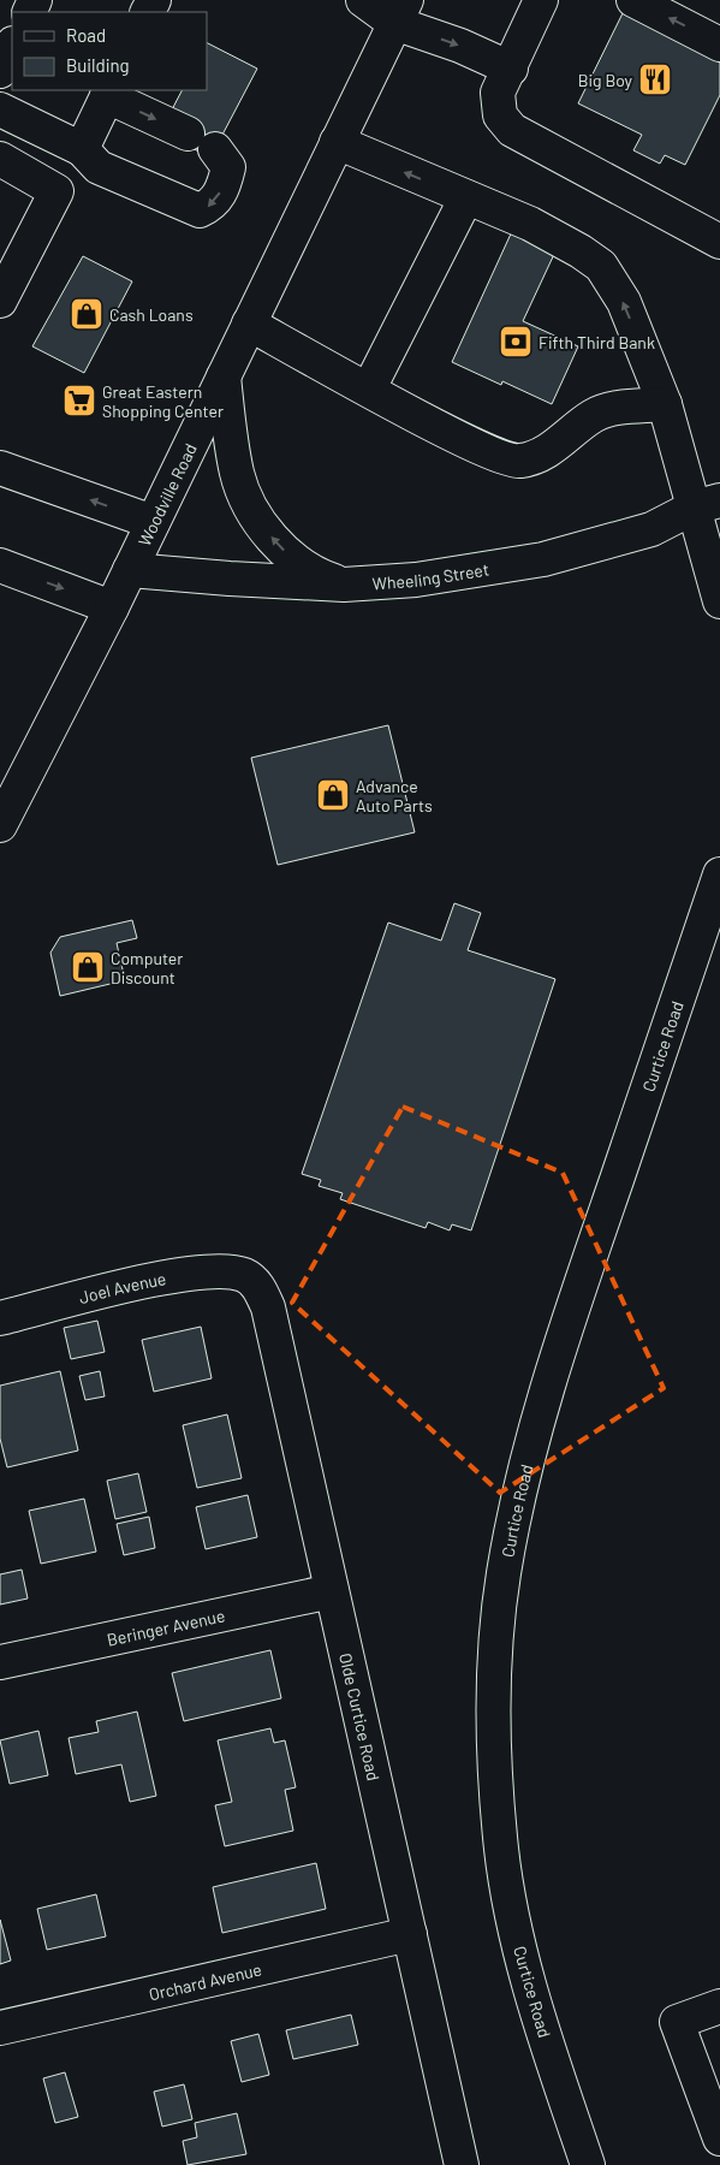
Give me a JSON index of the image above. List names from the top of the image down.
{
  "streets": {
    "street": [
      "Woodville Road",
      "Wheeling Street",
      "Curtice Road",
      "Joel Avenue",
      "Beringer Avenue",
      "Olde Curtice Road",
      "Orchard Avenue"
    ]
  },
  "crossings": [
    ["Woodville Road", "Wheeling Street"],
    ["Joel Avenue", "Olde Curtice Road"],
    ["Beringer Avenue", "Olde Curtice Road"],
    ["Olde Curtice Road", "Orchard Avenue"]
  ],
  "places": {
    "restaurant": ["Big Boy"],
    "shop": ["Cash Loans", "Advance Auto Parts", "Computer Discount"],
    "bank": ["Fifth Third Bank"],
    "supermarket": ["Great Eastern Shopping Center"]
  },
  "legend": ["Road", "Building"]
}
